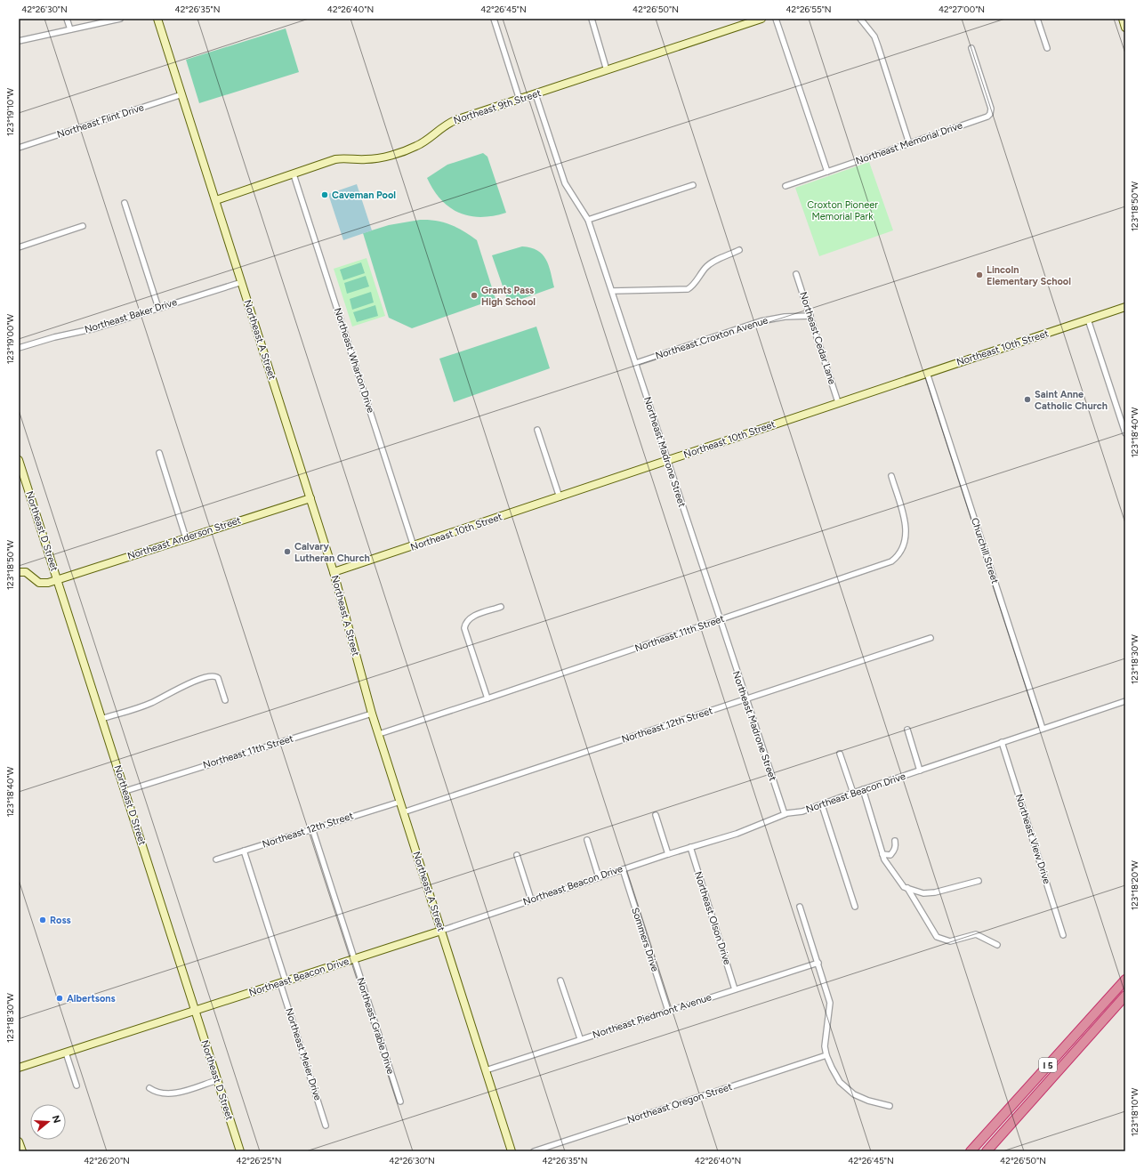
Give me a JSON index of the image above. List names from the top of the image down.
{
  "streets": {
    "highway": ["I 5"],
    "street": [
      "Northeast 9th Street",
      "Northeast Flint Drive",
      "Northeast Memorial Drive",
      "Northeast Baker Drive",
      "Northeast Croxton Avenue",
      "Northeast Cedar Lane",
      "Northeast A Street",
      "Northeast 10th Street",
      "Northeast Wharton Drive",
      "Northeast Madrone Street",
      "Northeast D Street",
      "Northeast Anderson Street",
      "Churchill Street",
      "Northeast 11th Street",
      "Northeast 12th Street",
      "Northeast Beacon Drive",
      "Northeast View Drive",
      "Northeast Olson Drive",
      "Sommers Drive",
      "Northeast Piedmont Avenue",
      "Northeast Grable Drive",
      "Northeast Meier Drive",
      "Northeast Oregon Street"
    ]
  },
  "crossings": [
    ["Northeast 9th Street", "Northeast A Street"],
    ["Northeast 9th Street", "Northeast Wharton Drive"],
    ["Northeast 9th Street", "Northeast Madrone Street"],
    ["Northeast Flint Drive", "Northeast A Street"],
    ["Northeast Baker Drive", "Northeast A Street"],
    ["Northeast Croxton Avenue", "Northeast Cedar Lane"],
    ["Northeast Croxton Avenue", "Northeast Madrone Street"],
    ["Northeast Cedar Lane", "Northeast 10th Street"],
    ["Northeast A Street", "Northeast 10th Street"],
    ["Northeast A Street", "Northeast Anderson Street"],
    ["Northeast A Street", "Northeast 11th Street"],
    ["Northeast A Street", "Northeast 12th Street"],
    ["Northeast A Street", "Northeast Beacon Drive"],
    ["Northeast A Street", "Northeast Piedmont Avenue"],
    ["Northeast 10th Street", "Northeast Wharton Drive"],
    ["Northeast 10th Street", "Northeast Madrone Street"],
    ["Northeast 10th Street", "Churchill Street"],
    ["Northeast Madrone Street", "Northeast 11th Street"],
    ["Northeast Madrone Street", "Northeast 12th Street"],
    ["Northeast Madrone Street", "Northeast Beacon Drive"],
    ["Northeast D Street", "Northeast Anderson Street"],
    ["Northeast D Street", "Northeast 11th Street"],
    ["Northeast D Street", "Northeast Beacon Drive"],
    ["Churchill Street", "Northeast Beacon Drive"],
    ["Northeast 12th Street", "Northeast Grable Drive"],
    ["Northeast 12th Street", "Northeast Meier Drive"],
    ["Northeast Beacon Drive", "Northeast View Drive"],
    ["Northeast Beacon Drive", "Northeast Olson Drive"],
    ["Northeast Beacon Drive", "Sommers Drive"],
    ["Northeast Beacon Drive", "Northeast Grable Drive"],
    ["Northeast Beacon Drive", "Northeast Meier Drive"],
    ["Northeast Olson Drive", "Northeast Piedmont Avenue"],
    ["Sommers Drive", "Northeast Piedmont Avenue"]
  ],
  "parks": ["Croxton Pioneer Memorial Park"],
  "places": [
    "Caveman Pool",
    "Lincoln Elementary School",
    "Grants Pass High School",
    "Saint Anne Catholic Church",
    "Calvary Lutheran Church",
    "Ross",
    "Albertsons"
  ],
  "north": "right",
  "coordinates": [
    "42°26'30\"N",
    "42°26'35\"N",
    "42°26'40\"N",
    "42°26'45\"N",
    "42°26'50\"N",
    "42°26'55\"N",
    "42°27'00\"N",
    "123°19'10\"W",
    "123°18'50\"W",
    "123°19'00\"W",
    "123°18'40\"W",
    "123°18'30\"W",
    "123°18'20\"W",
    "123°18'10\"W",
    "42°26'20\"N",
    "42°26'25\"N"
  ]
}
